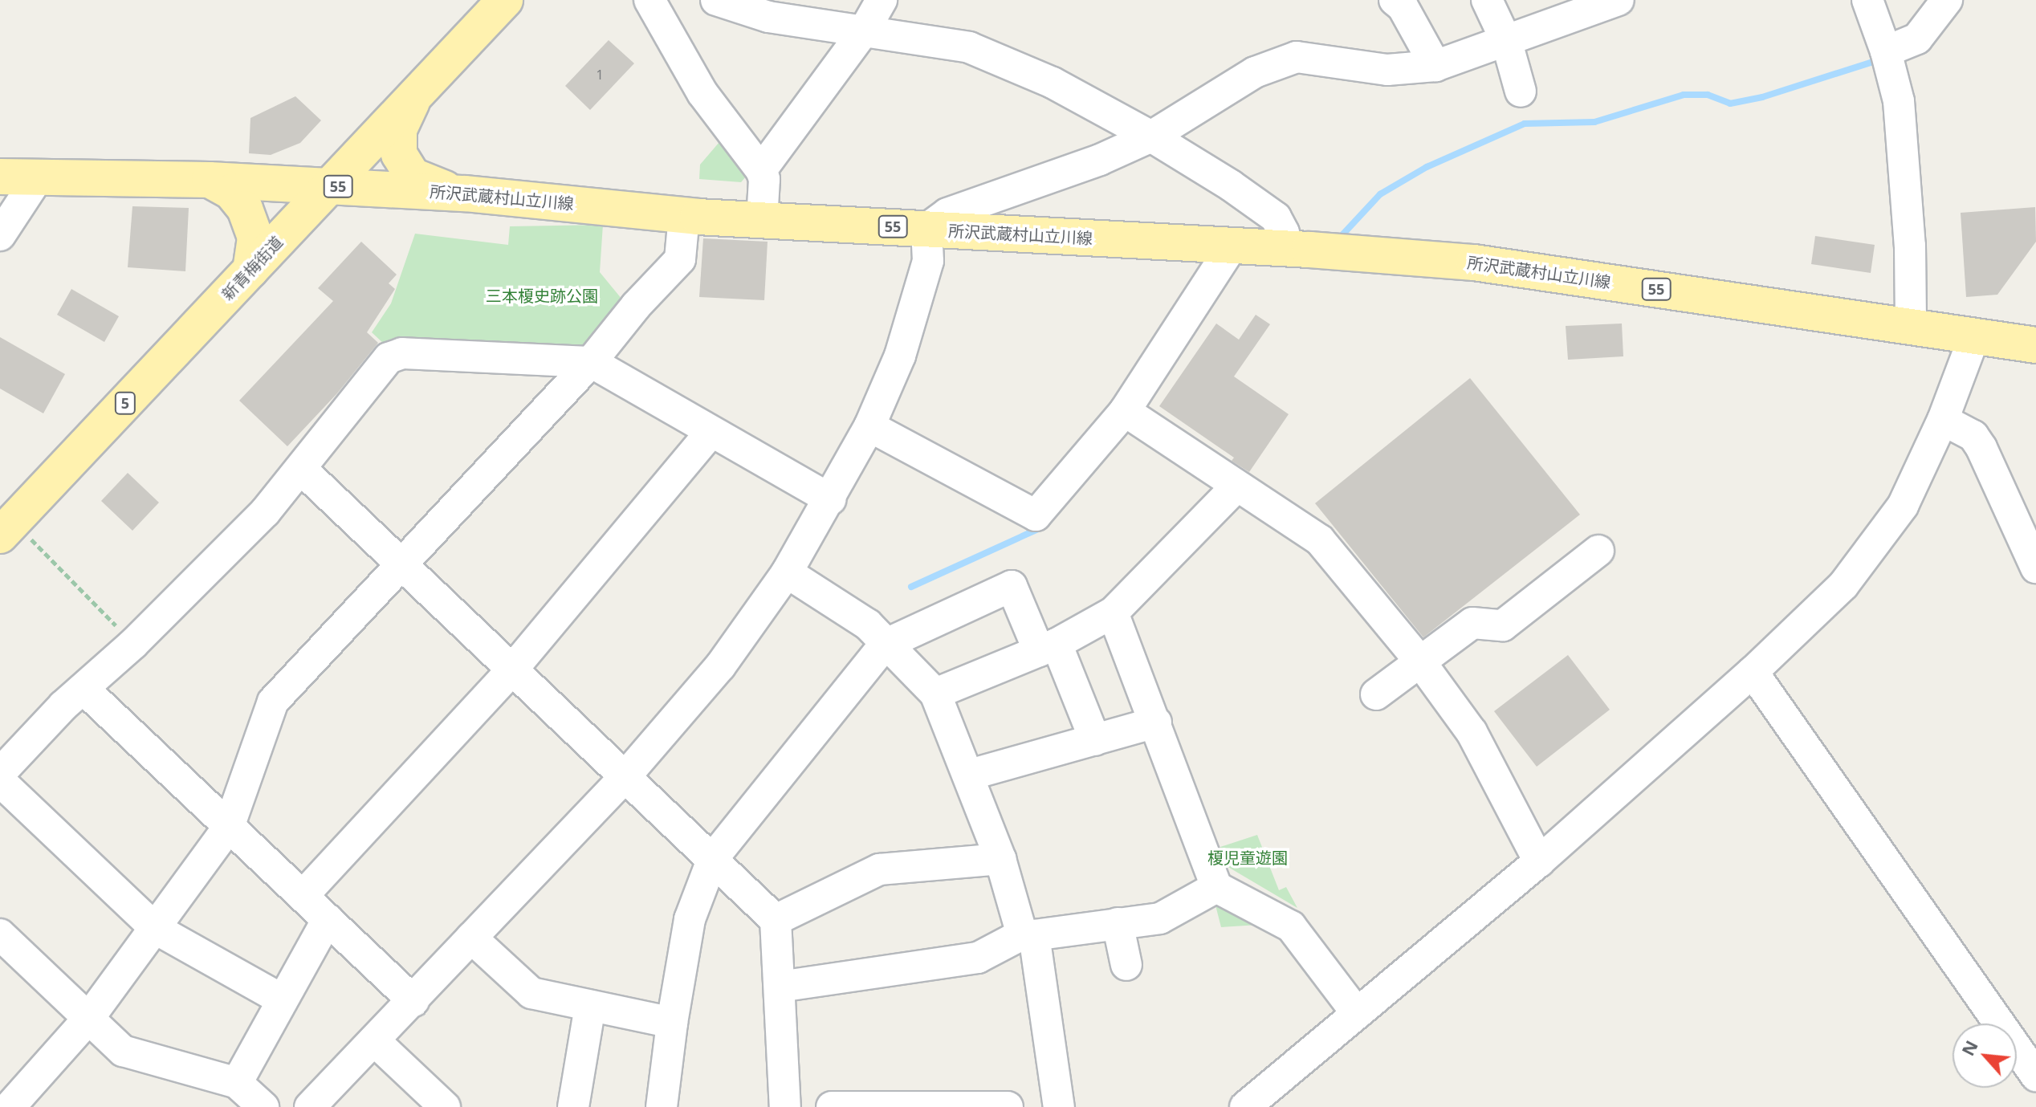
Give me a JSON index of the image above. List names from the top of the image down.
{
  "streets": {
    "main road": [
      "55",
      "所沢武蔵村山立川線",
      "新青梅街道",
      "5"
    ]
  },
  "crossings": [
    ["所沢武蔵村山立川線", "新青梅街道"]
  ],
  "parks": ["三本榎史跡公園", "榎児童遊園"],
  "house_numbers": ["1"],
  "north": "top left"
}
